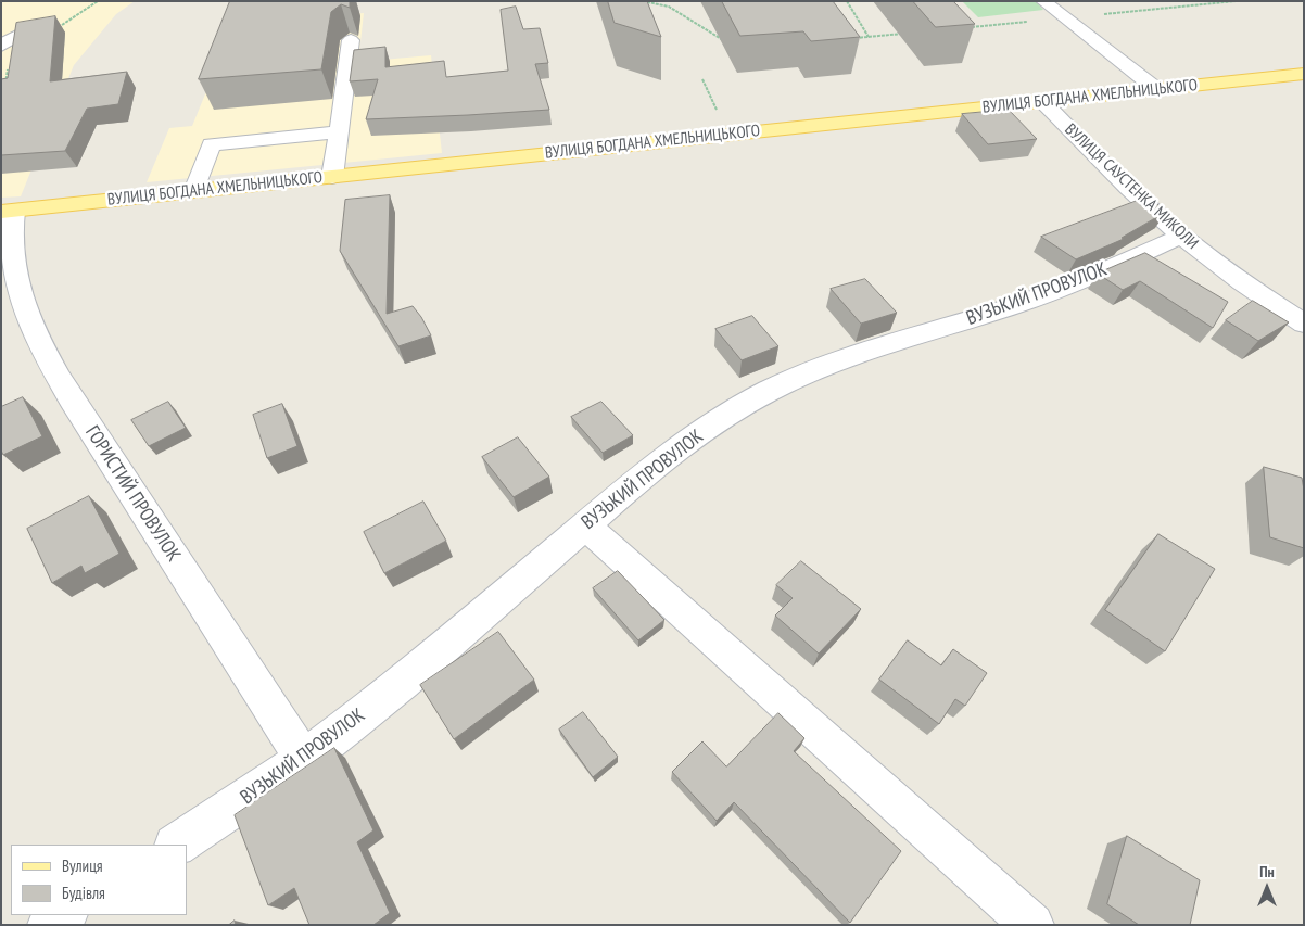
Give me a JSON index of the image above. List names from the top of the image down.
{
  "streets": {
    "main road": ["ВУЛИЦЯ БОГДАНА ХМЕЛЬНИЦЬКОГО"],
    "street": ["ВУЛИЦЯ САУСТЕНКА МИКОЛИ", "ВУЗЬКИЙ ПРОВУЛОК", "ГОРИСТИЙ ПРОВУЛОК"]
  },
  "crossings": [
    ["ВУЛИЦЯ БОГДАНА ХМЕЛЬНИЦЬКОГО", "ВУЛИЦЯ САУСТЕНКА МИКОЛИ"],
    ["ВУЛИЦЯ БОГДАНА ХМЕЛЬНИЦЬКОГО", "ГОРИСТИЙ ПРОВУЛОК"],
    ["ВУЛИЦЯ САУСТЕНКА МИКОЛИ", "ВУЗЬКИЙ ПРОВУЛОК"],
    ["ВУЗЬКИЙ ПРОВУЛОК", "ГОРИСТИЙ ПРОВУЛОК"]
  ],
  "legend": ["Вулиця", "Будівля"],
  "north": "top"
}
